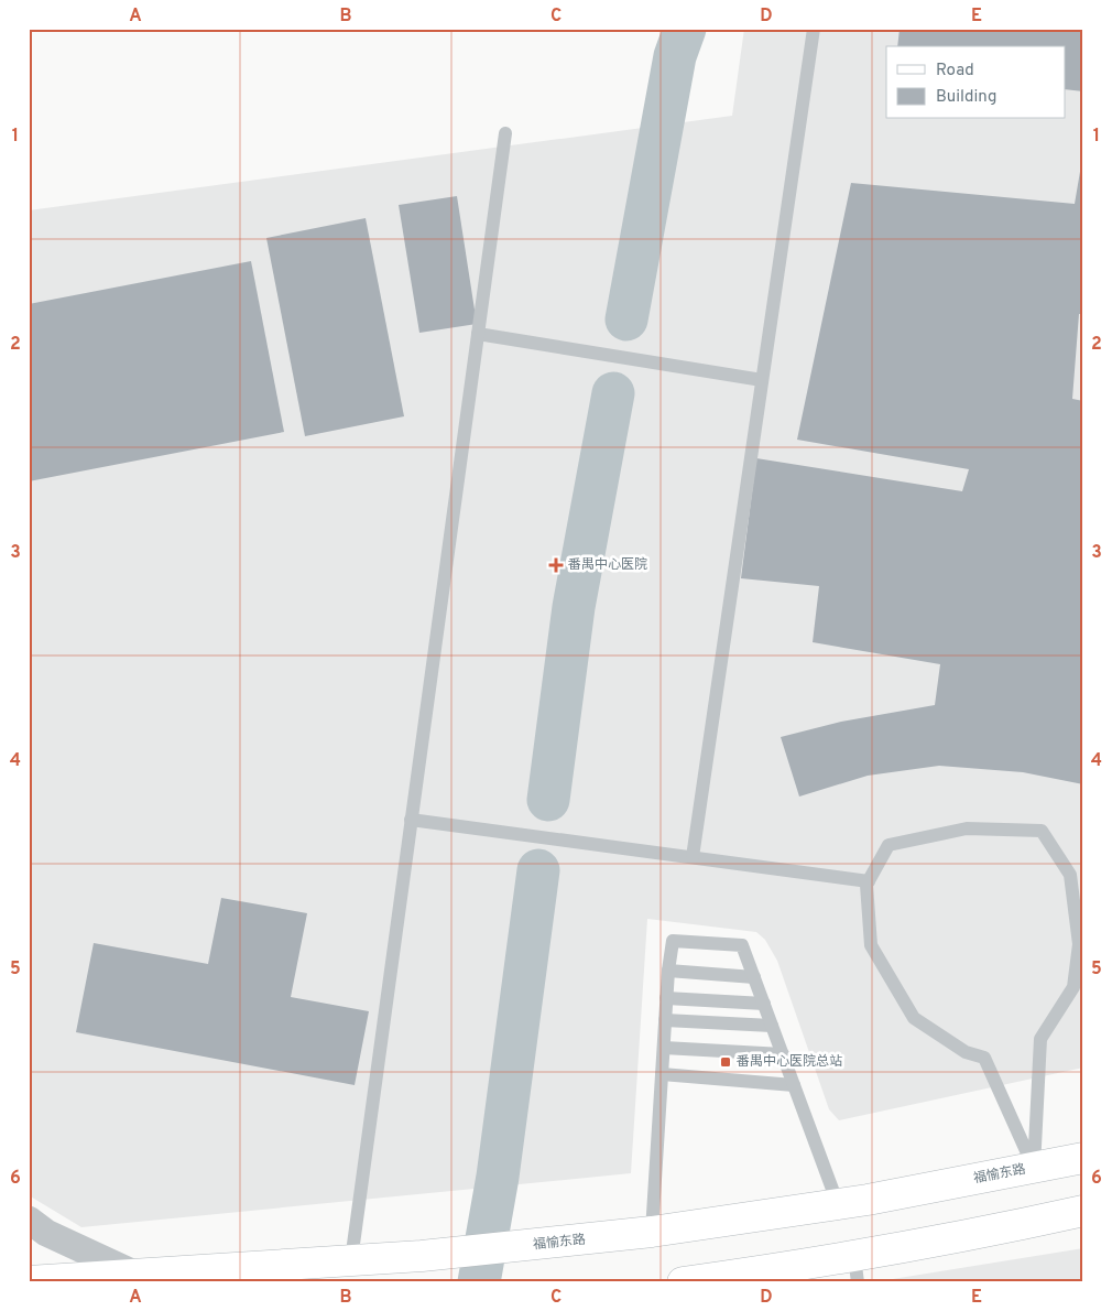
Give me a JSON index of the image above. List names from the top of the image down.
{
  "streets": {
    "street": ["福愉东路"]
  },
  "places": {
    "health": ["番禺中心医院"],
    "transit": ["番禺中心医院总站"]
  },
  "legend": ["Road", "Building"],
  "grid": {
    "columns": [
      "A",
      "B",
      "C",
      "D",
      "E"
    ],
    "rows": [
      "1",
      "2",
      "3",
      "4",
      "5",
      "6"
    ]
  }
}
